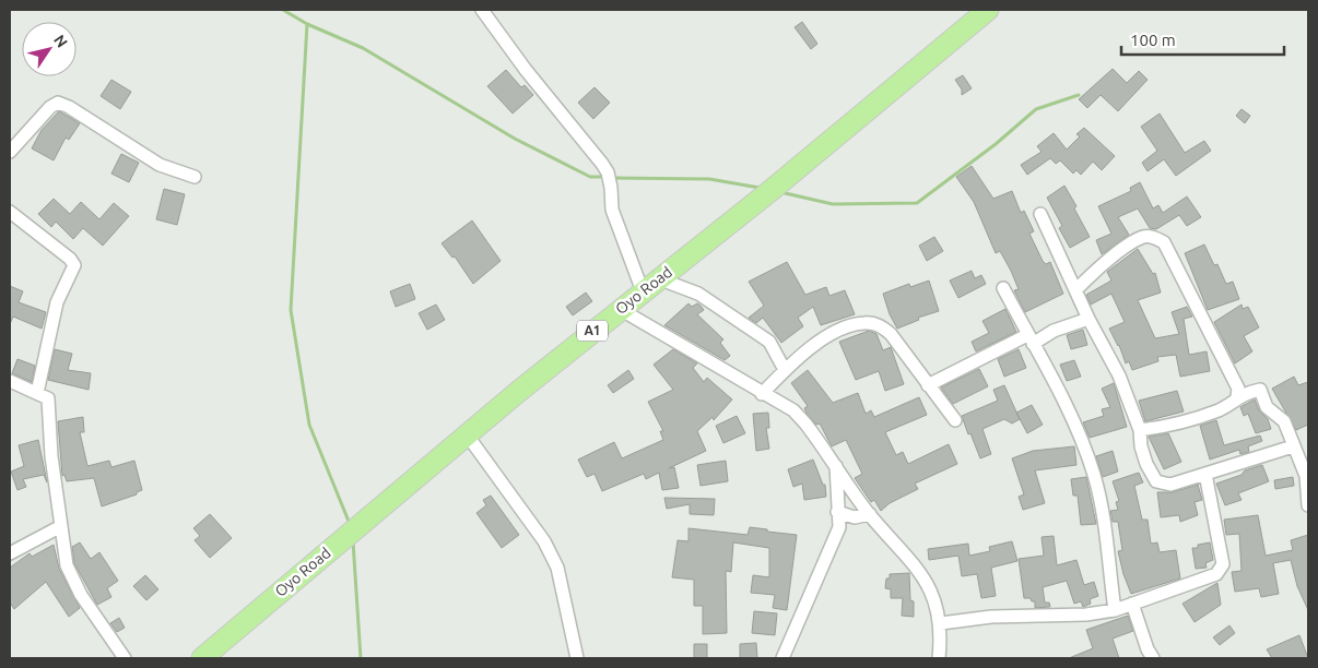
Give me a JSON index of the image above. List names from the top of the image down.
{
  "streets": {
    "highway": ["Oyo Road", "A1"]
  },
  "scale_bar": "100 m",
  "north": "top right"
}
